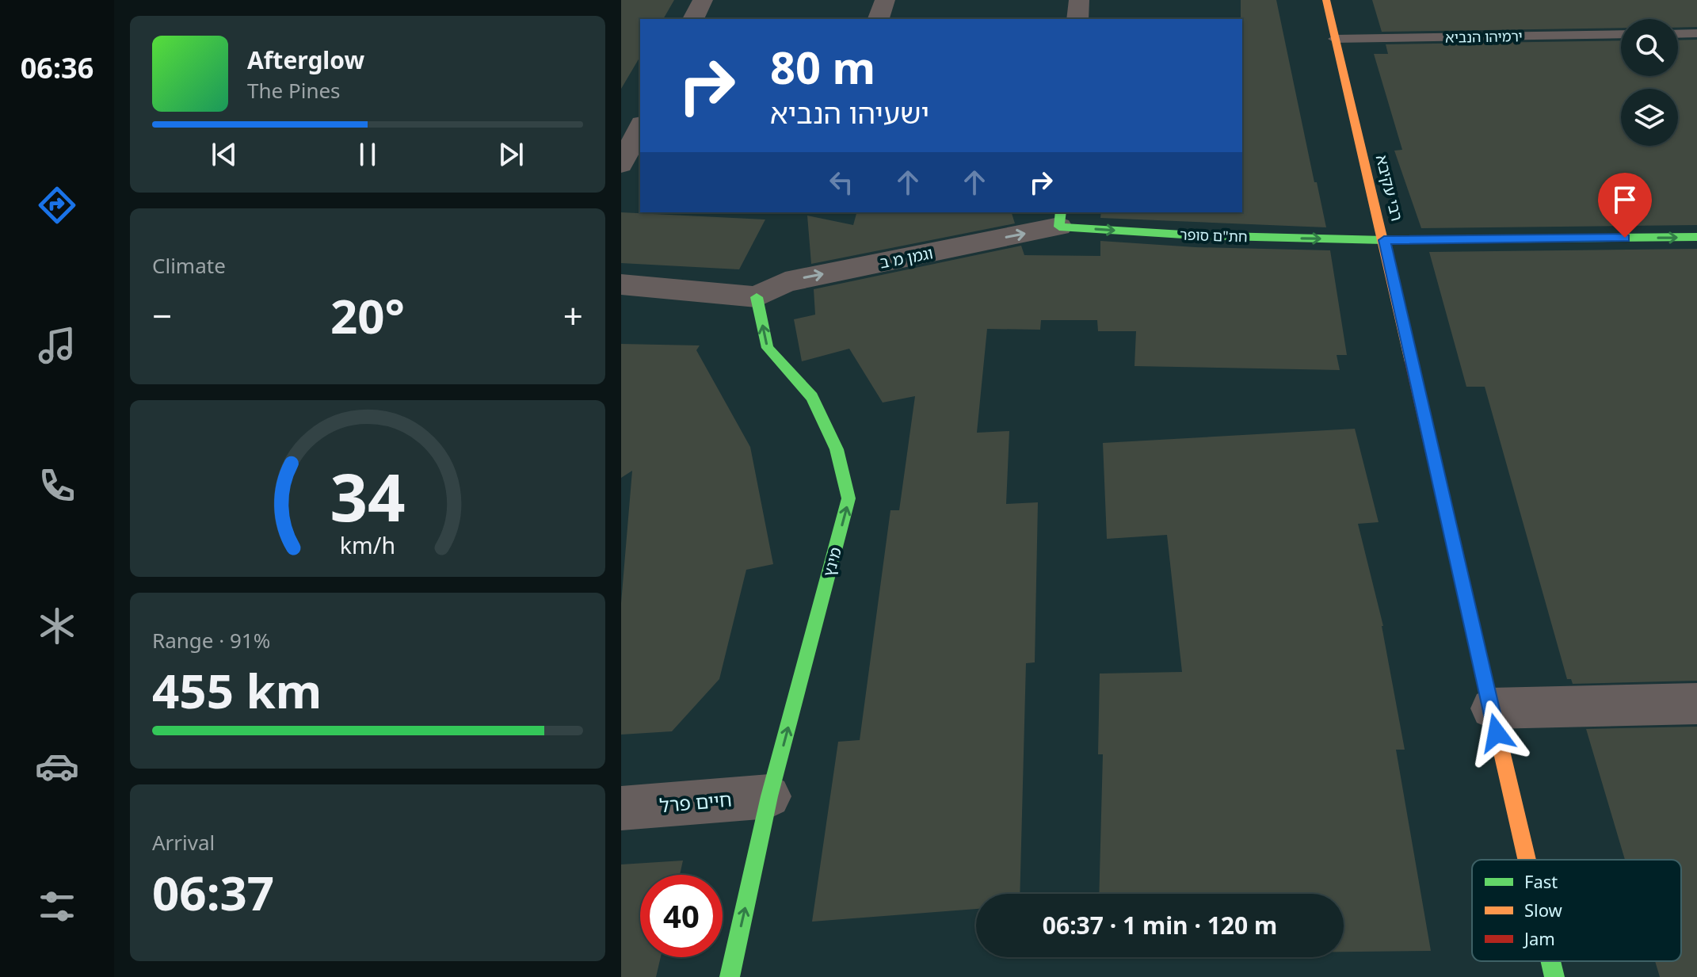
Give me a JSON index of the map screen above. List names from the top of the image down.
{
  "streets": {
    "street": [
      "רבי עקיבא",
      "חת\"ם סופר",
      "וגמן מ ב",
      "מינץ",
      "חיים פרל"
    ],
    "lane": ["ירמיהו הנביא"]
  },
  "crossings": [
    ["ירמיהו הנביא", "רבי עקיבא"],
    ["רבי עקיבא", "חת\"ם סופר"],
    ["חת\"ם סופר", "וגמן מ ב"],
    ["וגמן מ ב", "מינץ"],
    ["מינץ", "חיים פרל"]
  ],
  "one_way": ["חת\"ם סופר", "וגמן מ ב", "מינץ"],
  "legend": ["Fast", "Slow", "Jam"],
  "page": {
    "tabs": "06:36",
    "turn": ["80 m", "ישעיהו הנביא"],
    "song": ["Afterglow", "The Pines"],
    "tile": [
      "Climate",
      ["Range · 91%", "455 km"],
      ["Arrival", "06:37"]
    ],
    "heat": ["−", "20°", "+"],
    "limit": "40",
    "trip": "06:37 · 1 min · 120 m",
    "gauge": ["34", "km/h"]
  }
}
